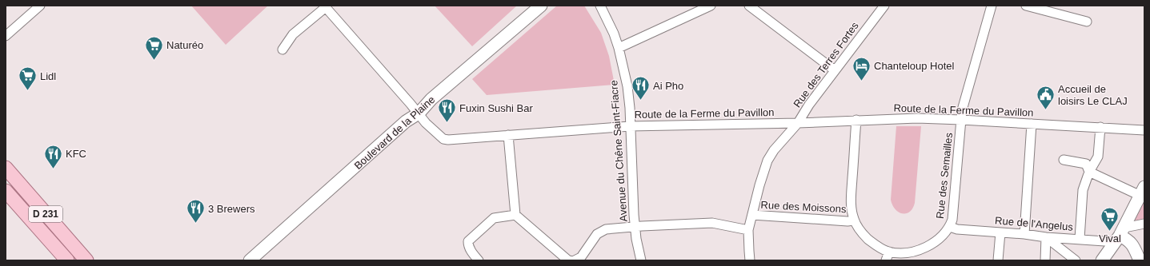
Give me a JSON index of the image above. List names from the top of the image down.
{
  "streets": {
    "main road": ["Boulevard de la Plaine", "D 231"],
    "street": [
      "Rue des Terres Fortes",
      "Route de la Ferme du Pavillon",
      "Avenue du Chêne Saint-Fiacre",
      "Rue des Semailles",
      "Rue des Moissons",
      "Rue de l'Angelus"
    ]
  },
  "crossings": [
    ["Rue des Terres Fortes", "Route de la Ferme du Pavillon"],
    ["Rue des Terres Fortes", "Rue des Moissons"],
    ["Route de la Ferme du Pavillon", "Boulevard de la Plaine"],
    ["Route de la Ferme du Pavillon", "Avenue du Chêne Saint-Fiacre"],
    ["Route de la Ferme du Pavillon", "Rue des Semailles"],
    ["Rue des Semailles", "Rue des Moissons"],
    ["Rue des Semailles", "Rue de l'Angelus"]
  ],
  "places": {
    "supermarket": ["Naturéo", "Lidl", "Vival"],
    "hotel": ["Chanteloup Hotel"],
    "restaurant": [
      "Ai Pho",
      "Fuxin Sushi Bar",
      "KFC",
      "3 Brewers"
    ],
    "public building": ["Accueil de loisirs Le CLAJ"]
  }
}
